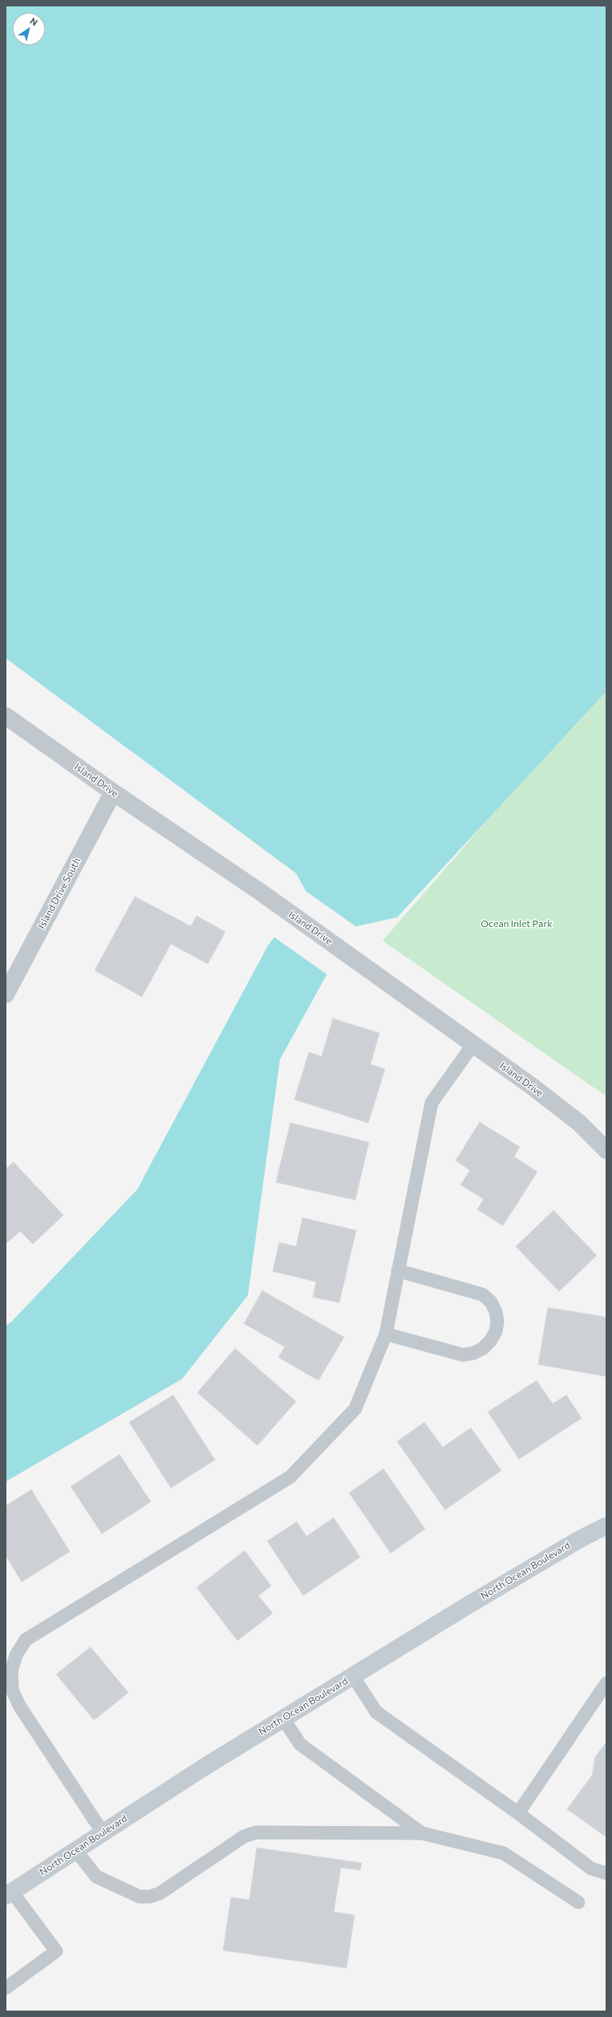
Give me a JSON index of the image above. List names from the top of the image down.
{
  "streets": {
    "main road": ["North Ocean Boulevard"],
    "street": ["Island Drive", "Island Drive South"]
  },
  "crossings": [
    ["Island Drive", "Island Drive South"]
  ],
  "parks": ["Ocean Inlet Park"],
  "north": "top right"
}
